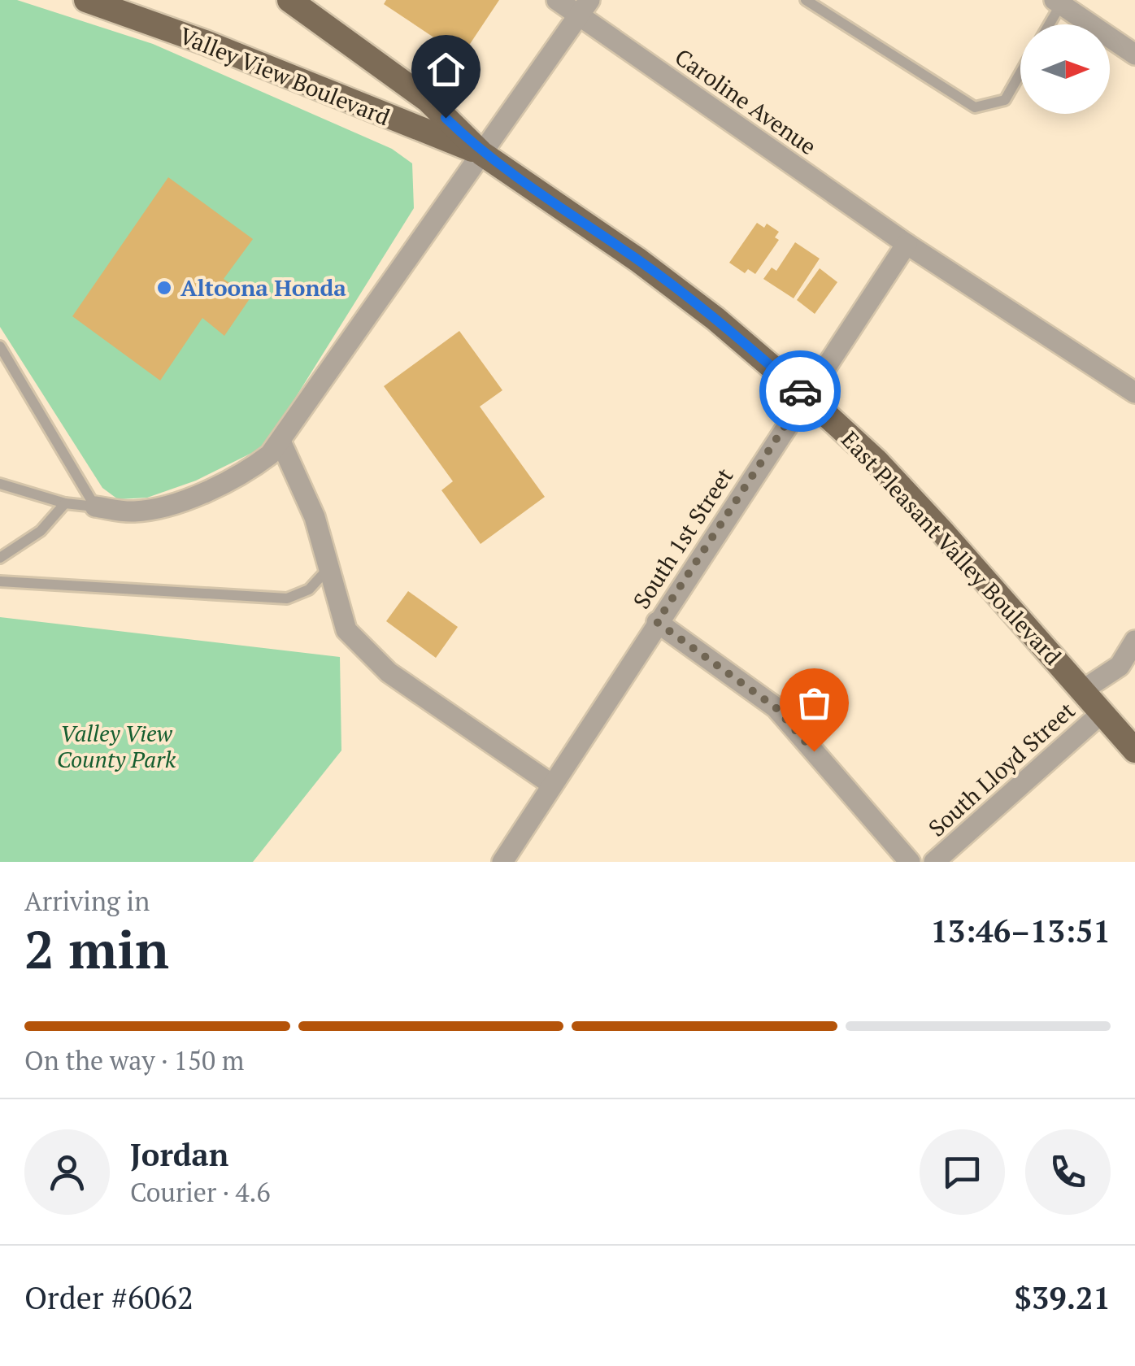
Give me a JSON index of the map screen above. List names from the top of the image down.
{
  "streets": {
    "main road": ["Valley View Boulevard", "East Pleasant Valley Boulevard"],
    "street": ["Caroline Avenue", "South 1st Street", "South Lloyd Street"]
  },
  "crossings": [
    ["Valley View Boulevard", "East Pleasant Valley Boulevard"],
    ["Caroline Avenue", "South 1st Street"],
    ["South 1st Street", "East Pleasant Valley Boulevard"],
    ["East Pleasant Valley Boulevard", "South Lloyd Street"]
  ],
  "parks": ["Valley View County Park"],
  "places": ["Altoona Honda"],
  "north": "right",
  "page": {
    "heading": ["2 min", "Arriving in", "13:46–13:51"],
    "panel": [
      "Jordan",
      "Courier · 4.6",
      "Order #6062",
      "$39.21"
    ],
    "bar": "On the way · 150 m"
  }
}
